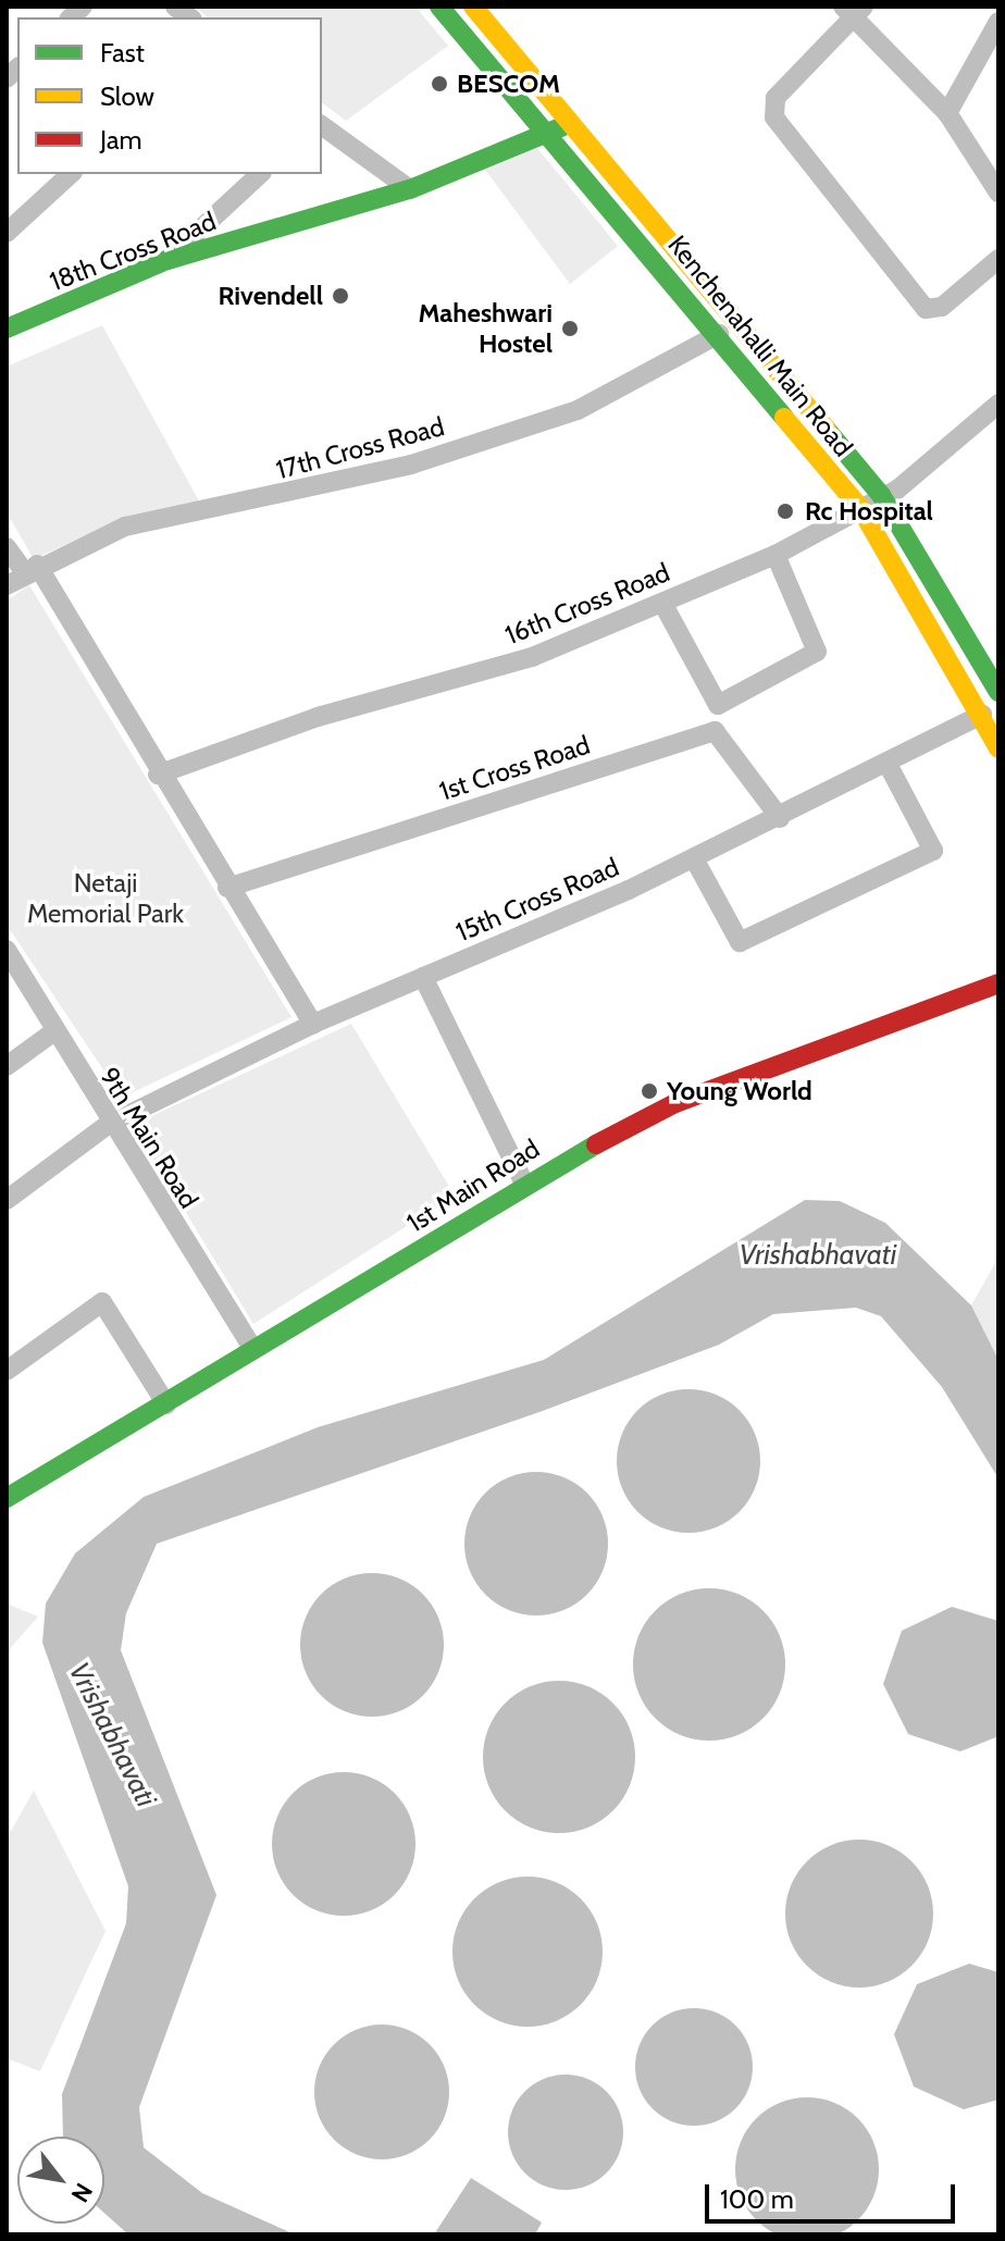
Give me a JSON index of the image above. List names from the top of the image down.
{
  "streets": {
    "main road": ["18th Cross Road", "Kenchenahalli Main Road", "1st Main Road"],
    "street": [
      "17th Cross Road",
      "16th Cross Road",
      "1st Cross Road",
      "15th Cross Road",
      "9th Main Road"
    ]
  },
  "crossings": [
    ["18th Cross Road", "Kenchenahalli Main Road"],
    ["Kenchenahalli Main Road", "17th Cross Road"],
    ["Kenchenahalli Main Road", "16th Cross Road"],
    ["Kenchenahalli Main Road", "15th Cross Road"],
    ["1st Cross Road", "15th Cross Road"],
    ["15th Cross Road", "9th Main Road"],
    ["9th Main Road", "1st Main Road"]
  ],
  "water": ["Vrishabhavati"],
  "parks": ["Netaji Memorial Park"],
  "places": [
    "BESCOM",
    "Rivendell",
    "Maheshwari Hostel",
    "Rc Hospital",
    "Young World"
  ],
  "legend": ["Fast", "Slow", "Jam"],
  "scale_bar": "100 m",
  "north": "bottom right"
}
